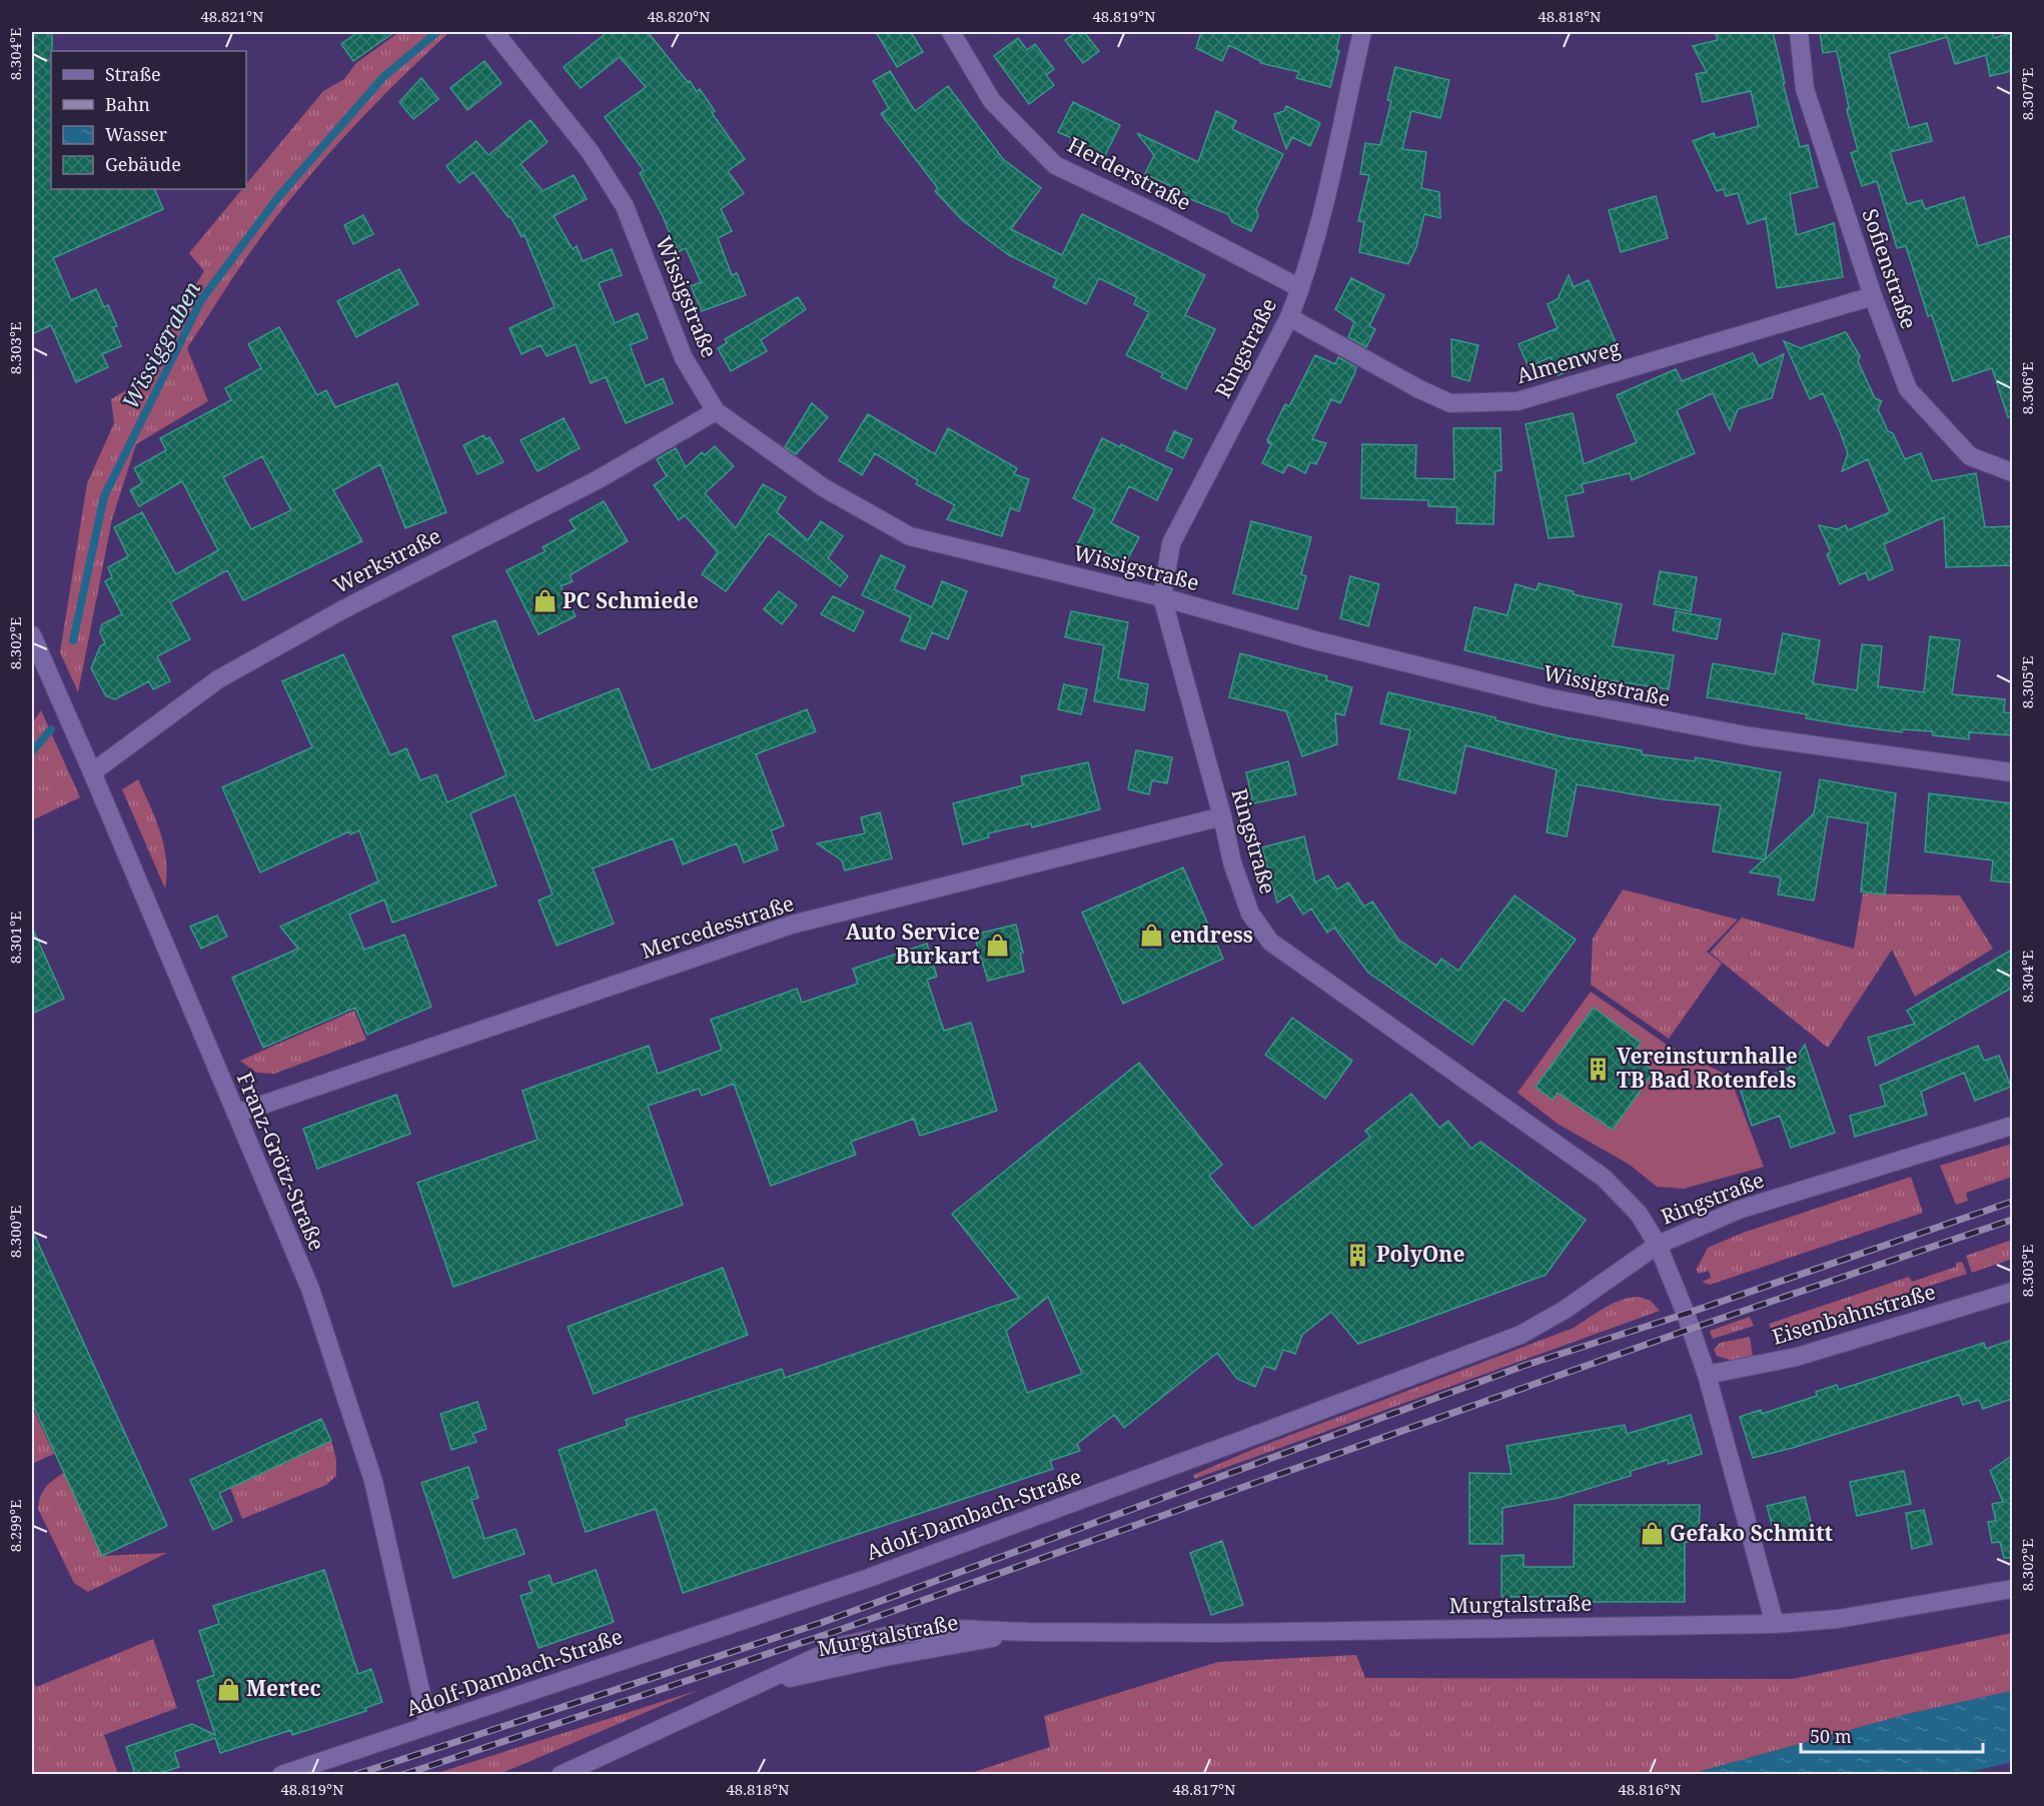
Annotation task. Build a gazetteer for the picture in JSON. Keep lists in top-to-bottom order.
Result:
{
  "streets": {
    "street": [
      "Herderstraße",
      "Sofienstraße",
      "Wissigstraße",
      "Ringstraße",
      "Almenweg",
      "Werkstraße",
      "Mercedesstraße",
      "Franz-Grötz-Straße",
      "Eisenbahnstraße",
      "Adolf-Dambach-Straße",
      "Murgtalstraße"
    ]
  },
  "crossings": [
    ["Herderstraße", "Ringstraße"],
    ["Sofienstraße", "Almenweg"],
    ["Wissigstraße", "Ringstraße"],
    ["Wissigstraße", "Werkstraße"],
    ["Ringstraße", "Almenweg"],
    ["Ringstraße", "Mercedesstraße"],
    ["Ringstraße", "Adolf-Dambach-Straße"],
    ["Werkstraße", "Franz-Grötz-Straße"],
    ["Mercedesstraße", "Franz-Grötz-Straße"],
    ["Franz-Grötz-Straße", "Adolf-Dambach-Straße"]
  ],
  "water": ["Wissiggraben"],
  "places": {
    "shop": [
      "PC Schmiede",
      "endress",
      "Auto Service Burkart",
      "Gefako Schmitt",
      "Mertec"
    ],
    "building": ["Vereinsturnhalle TB Bad Rotenfels", "PolyOne"]
  },
  "legend": [
    "Straße",
    "Bahn",
    "Wasser",
    "Gebäude"
  ],
  "scale_bar": "50 m",
  "coordinates": [
    "48.821°N",
    "48.820°N",
    "48.819°N",
    "48.818°N",
    "8.304°E",
    "8.307°E",
    "8.303°E",
    "8.306°E",
    "8.302°E",
    "8.305°E",
    "8.301°E",
    "8.300°E",
    "8.299°E",
    "48.817°N",
    "48.816°N"
  ]
}
